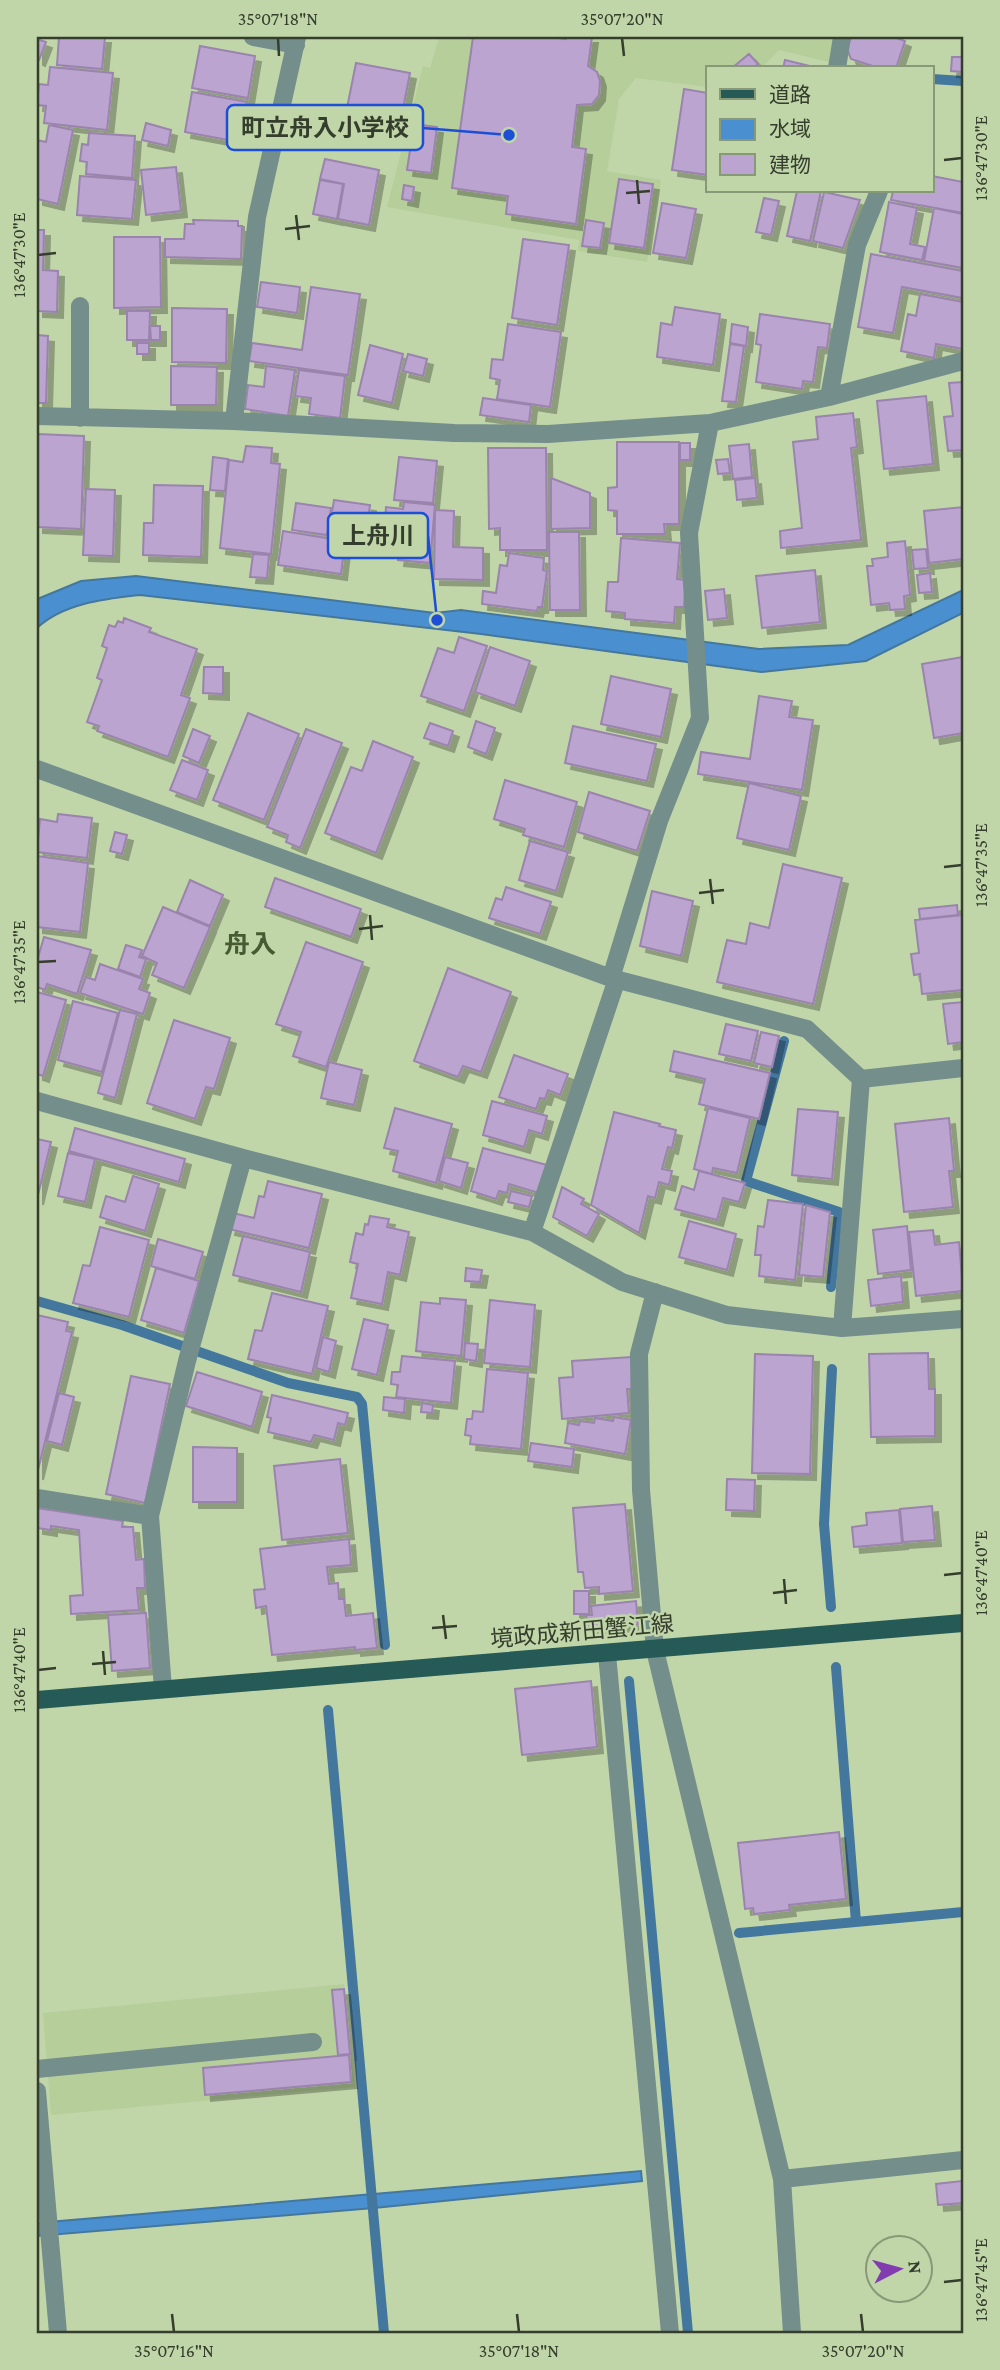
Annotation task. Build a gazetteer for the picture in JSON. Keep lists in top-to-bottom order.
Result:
{
  "streets": {
    "main road": ["境政成新田蟹江線"]
  },
  "districts": ["舟入"],
  "places": ["町立舟入小学校", "上舟川"],
  "legend": ["道路", "水域", "建物"],
  "north": "right",
  "coordinates": [
    "35°07'18\"N",
    "35°07'20\"N",
    "136°47'30\"E",
    "136°47'35\"E",
    "136°47'40\"E",
    "136°47'45\"E",
    "35°07'16\"N"
  ]
}
